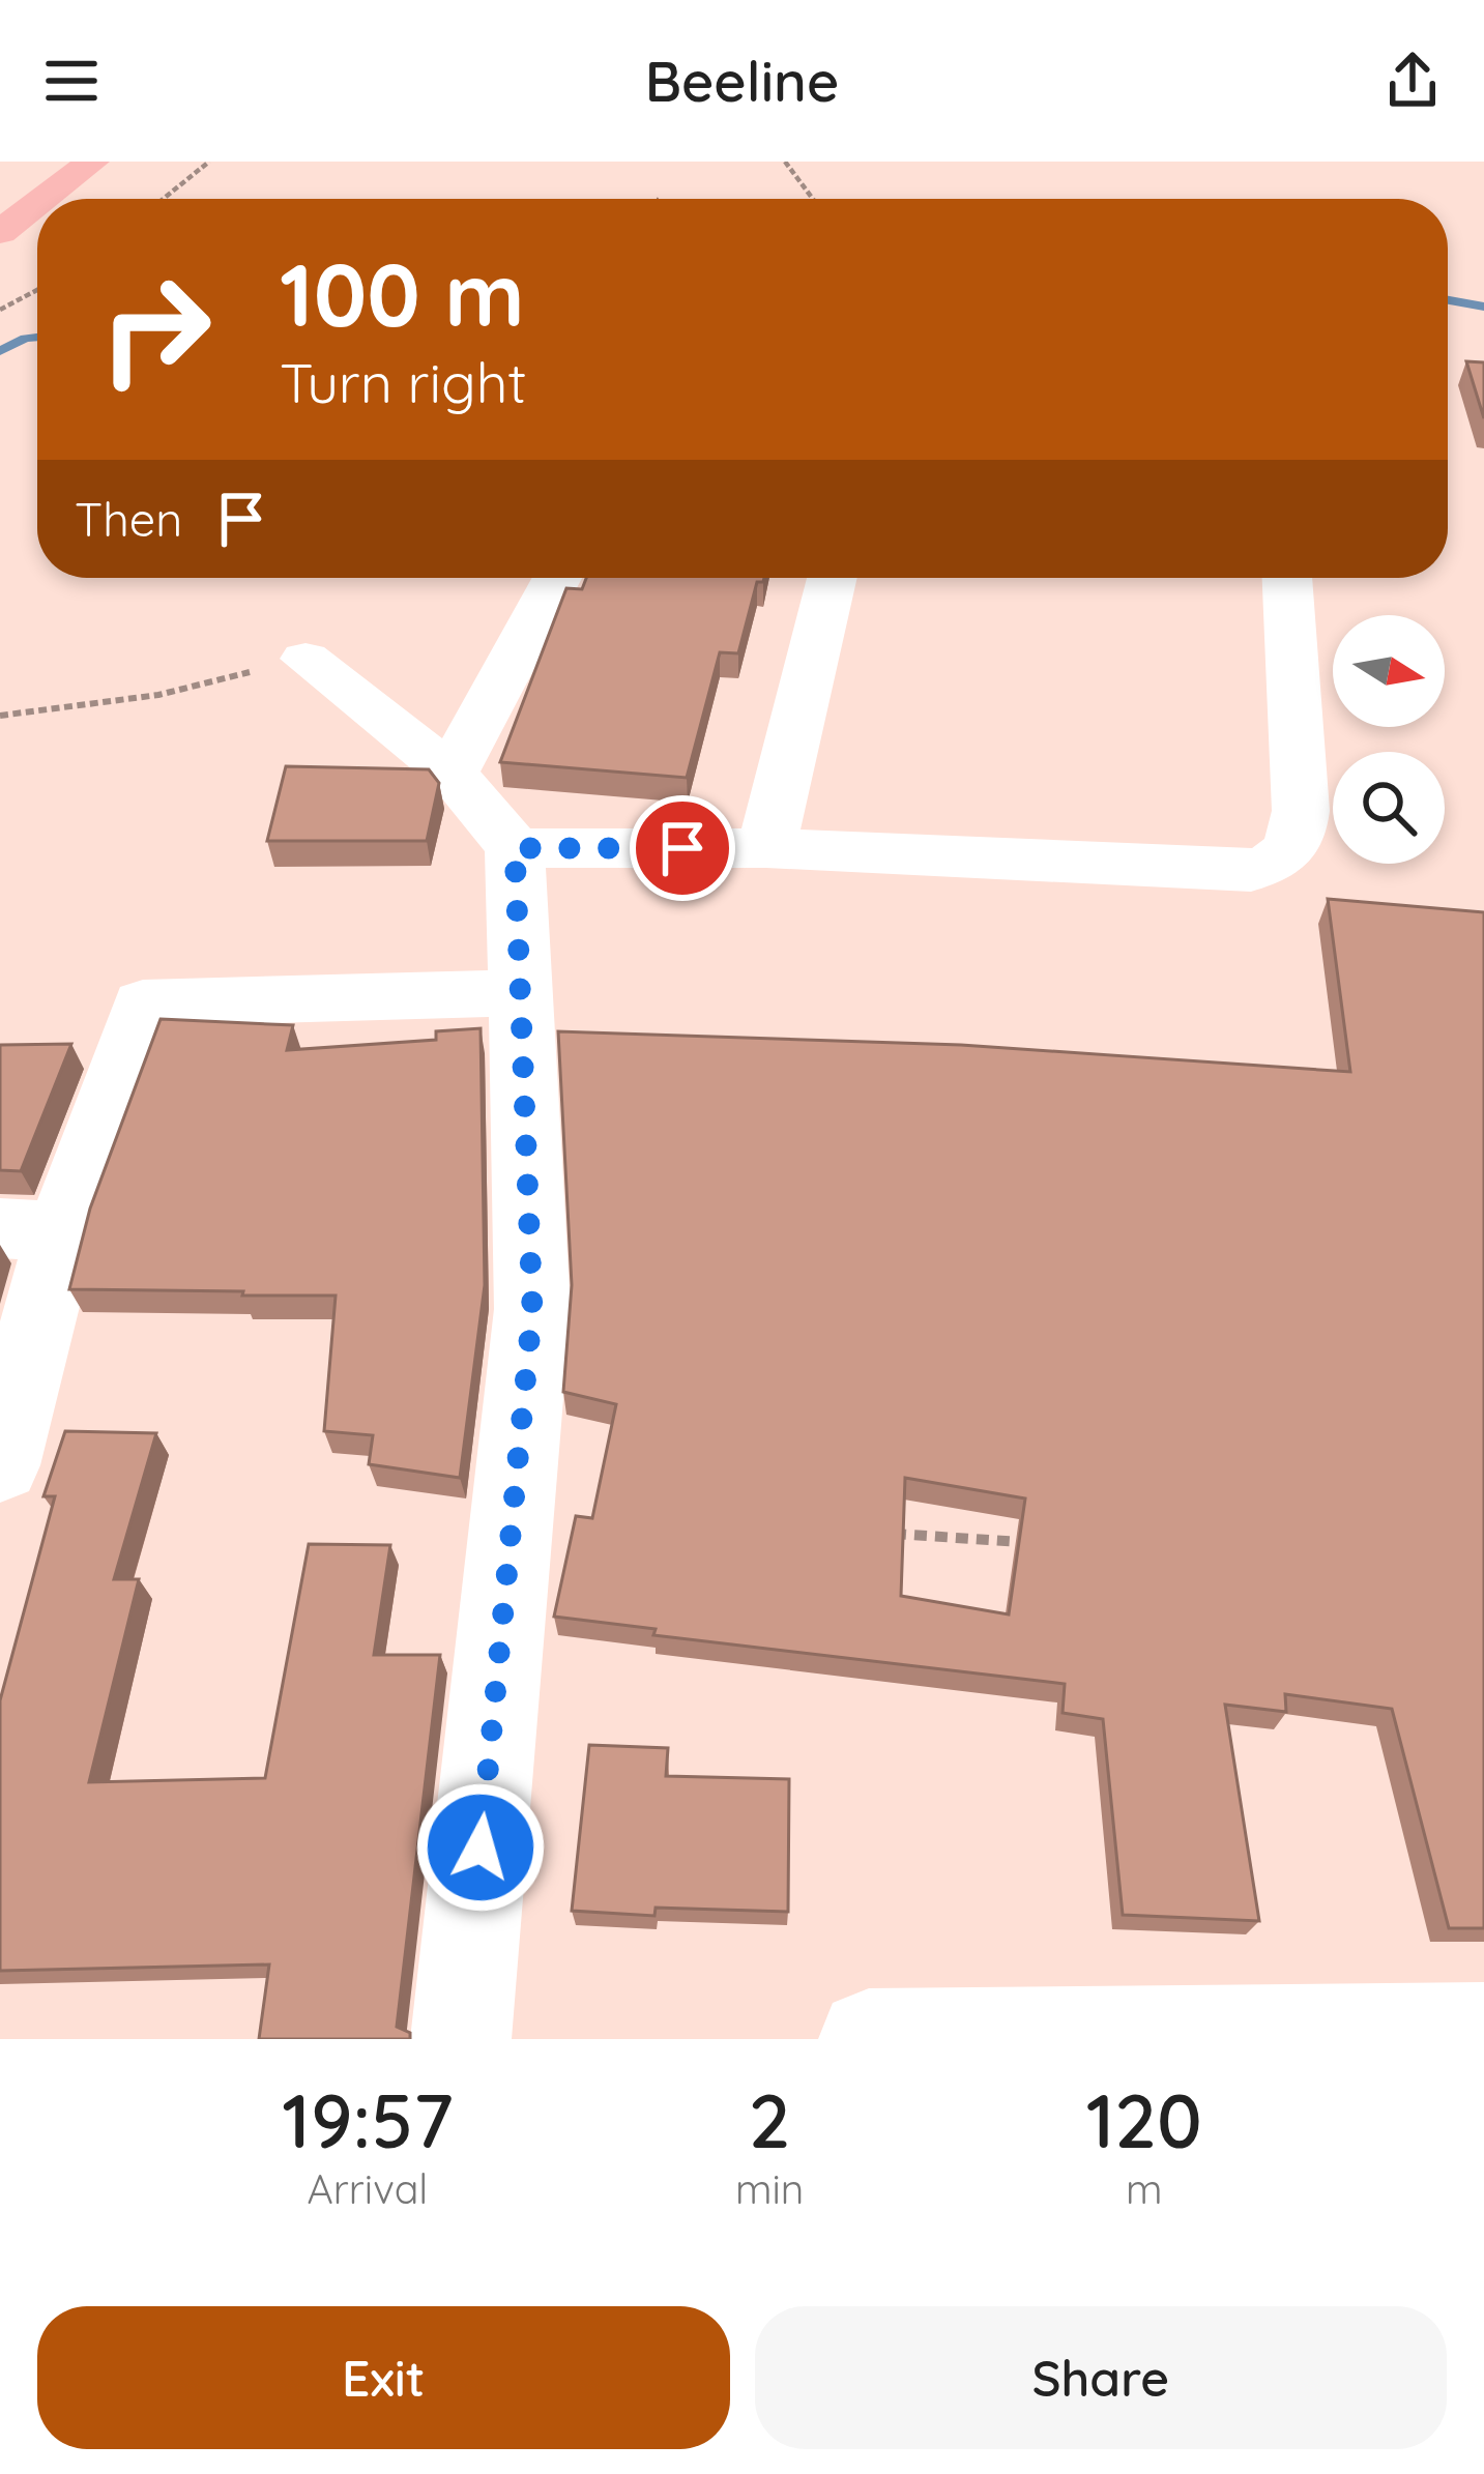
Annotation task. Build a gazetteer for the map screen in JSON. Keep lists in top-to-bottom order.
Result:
{
  "north": "right",
  "page": {
    "header": "Beeline",
    "turn": ["100 m", "Turn right"],
    "then": "Then",
    "eta": [
      "19:57",
      "Arrival",
      "2",
      "min",
      "120",
      "m"
    ],
    "buttons": ["Exit", "Share"]
  }
}
